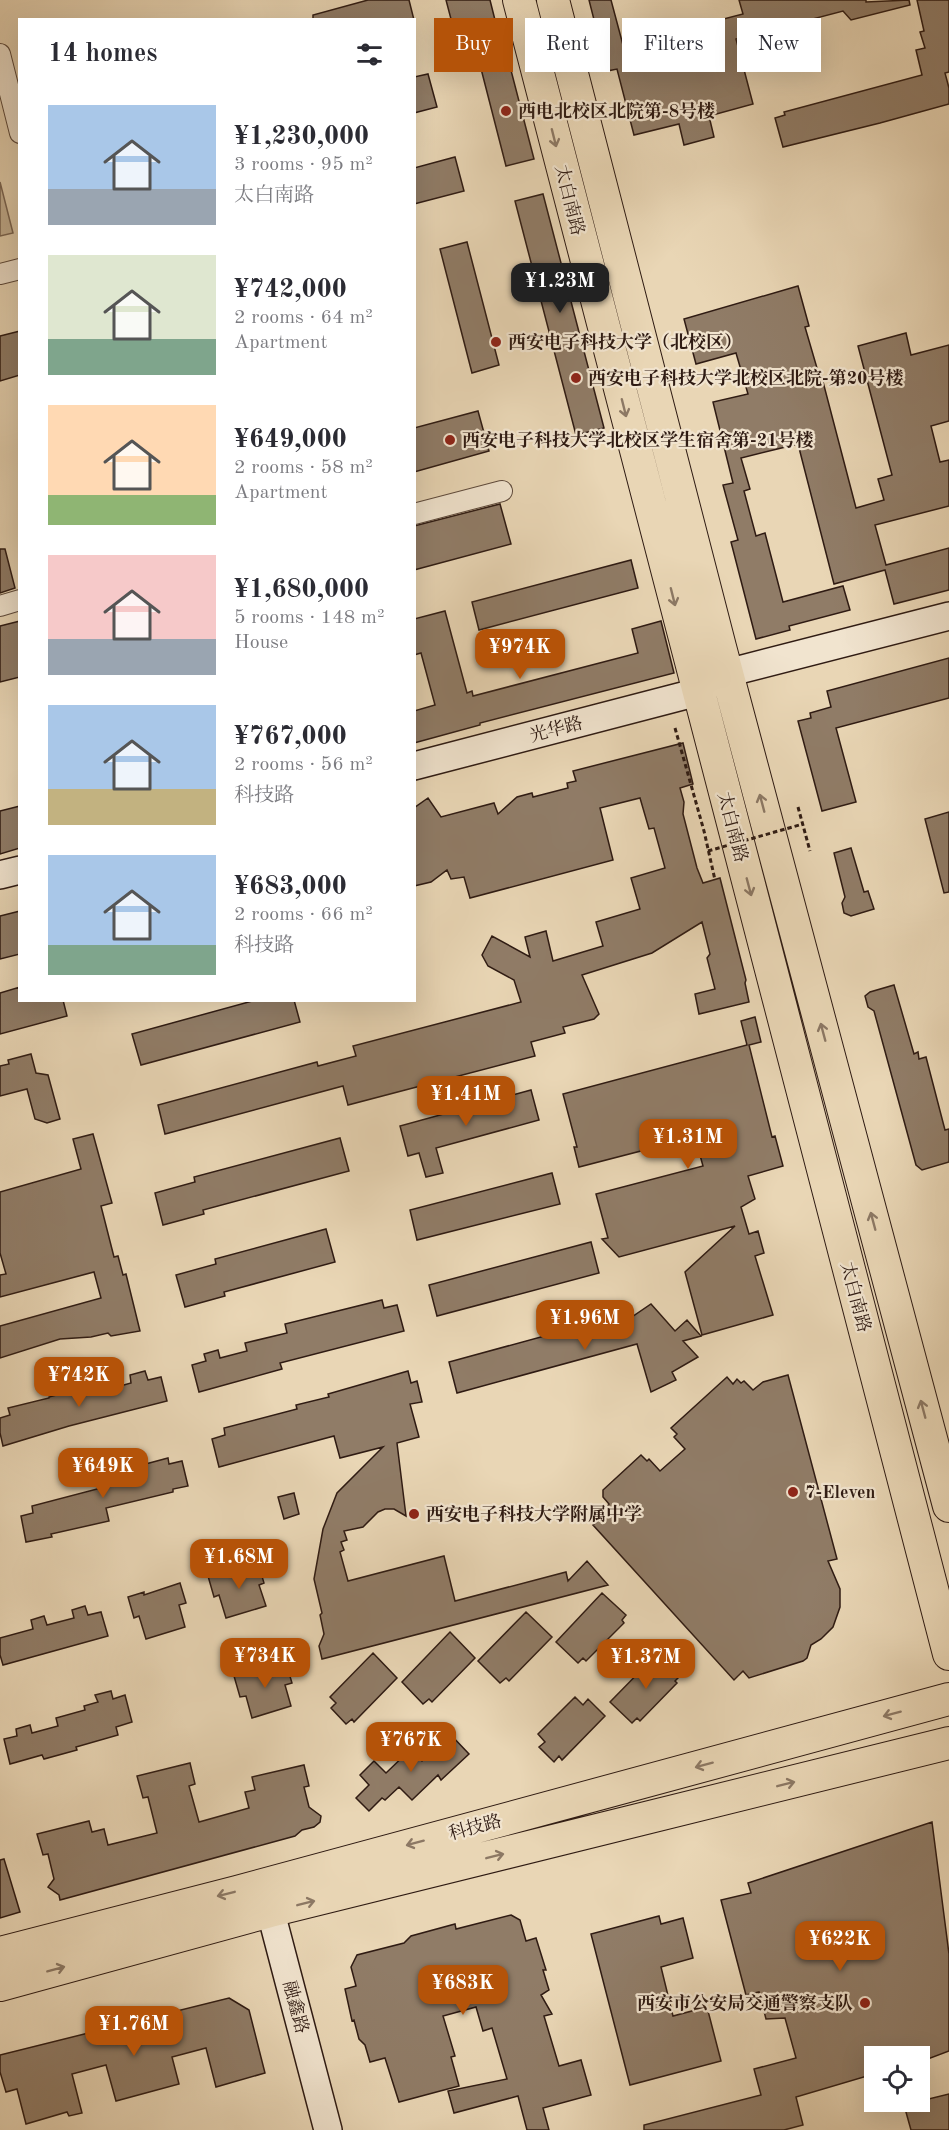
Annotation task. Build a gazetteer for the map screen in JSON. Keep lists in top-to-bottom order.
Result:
{
  "streets": {
    "main road": ["太白南路", "科技路"],
    "street": ["光华路", "融鑫路"]
  },
  "crossings": [
    ["太白南路", "光华路"],
    ["科技路", "融鑫路"]
  ],
  "places": [
    "西电北校区北院第-8号楼",
    "西安电子科技大学（北校区）",
    "西安电子科技大学北校区北院-第20号楼",
    "西安电子科技大学北校区学生宿舍第-21号楼",
    "7-Eleven",
    "西安电子科技大学附属中学",
    "西安市公安局交通警察支队"
  ],
  "page": {
    "chip": [
      "Buy",
      "Rent",
      "Filters",
      "New"
    ],
    "heading": "14 homes",
    "list": [
      {
        "name": "¥1,230,000",
        "note": "3 rooms · 95 m² · 太白南路"
      },
      {
        "name": "¥742,000",
        "note": "2 rooms · 64 m² · Apartment"
      },
      {
        "name": "¥649,000",
        "note": "2 rooms · 58 m² · Apartment"
      },
      {
        "name": "¥1,680,000",
        "note": "5 rooms · 148 m² · House"
      },
      {
        "name": "¥767,000",
        "note": "2 rooms · 56 m² · 科技路"
      },
      {
        "name": "¥683,000",
        "note": "2 rooms · 66 m² · 科技路"
      }
    ],
    "price": [
      "¥1.23M",
      "¥974K",
      "¥1.41M",
      "¥1.31M",
      "¥1.96M",
      "¥742K",
      "¥649K",
      "¥1.68M",
      "¥734K",
      "¥1.37M",
      "¥767K",
      "¥622K",
      "¥683K",
      "¥1.76M"
    ]
  }
}
